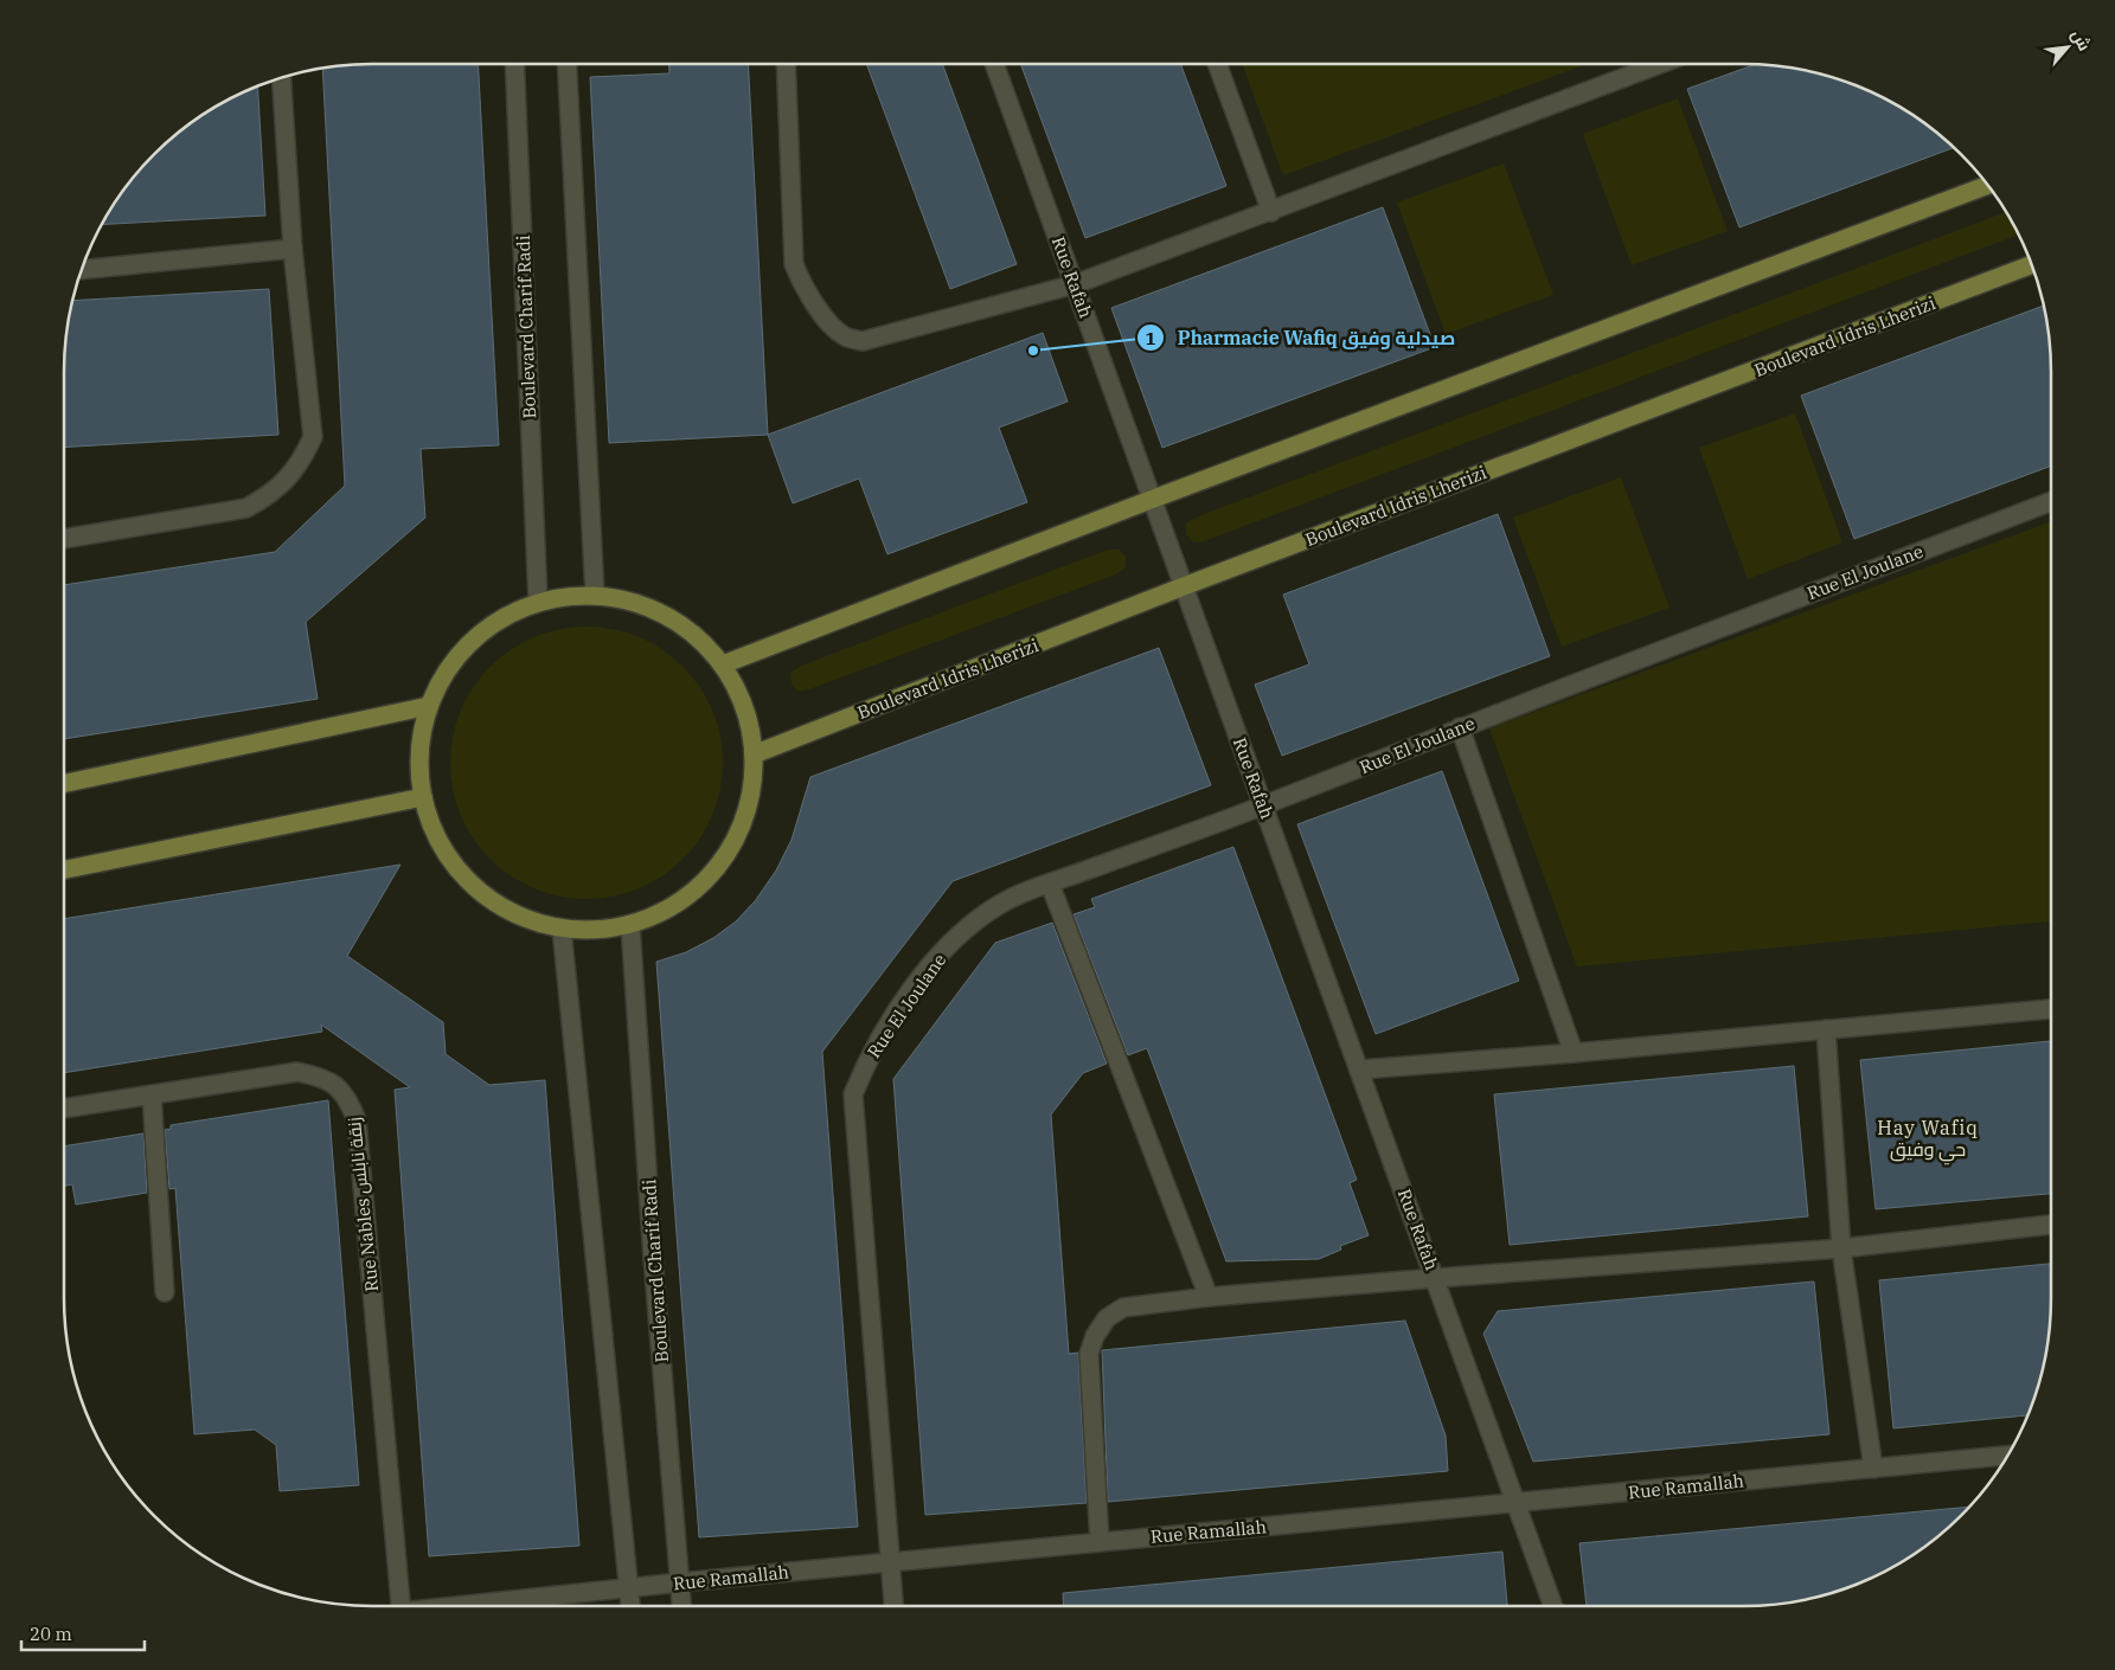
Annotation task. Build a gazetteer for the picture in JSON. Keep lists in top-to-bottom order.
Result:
{
  "streets": {
    "main road": ["Boulevard Idris Lherizi"],
    "street": [
      "Rue Rafah",
      "Boulevard Charif Radi",
      "Rue El Joulane",
      "Rue Nables زنقة نابلس",
      "Rue Ramallah"
    ]
  },
  "crossings": [
    ["Rue Rafah", "Boulevard Idris Lherizi"],
    ["Rue Rafah", "Rue El Joulane"],
    ["Rue Rafah", "Rue Ramallah"],
    ["Boulevard Charif Radi", "Rue Ramallah"],
    ["Rue El Joulane", "Rue Ramallah"]
  ],
  "districts": ["Hay Wafiq حي وفيق"],
  "places": ["Pharmacie Wafiq صيدلية وفيق"],
  "scale_bar": "20 m",
  "north": "top right"
}
